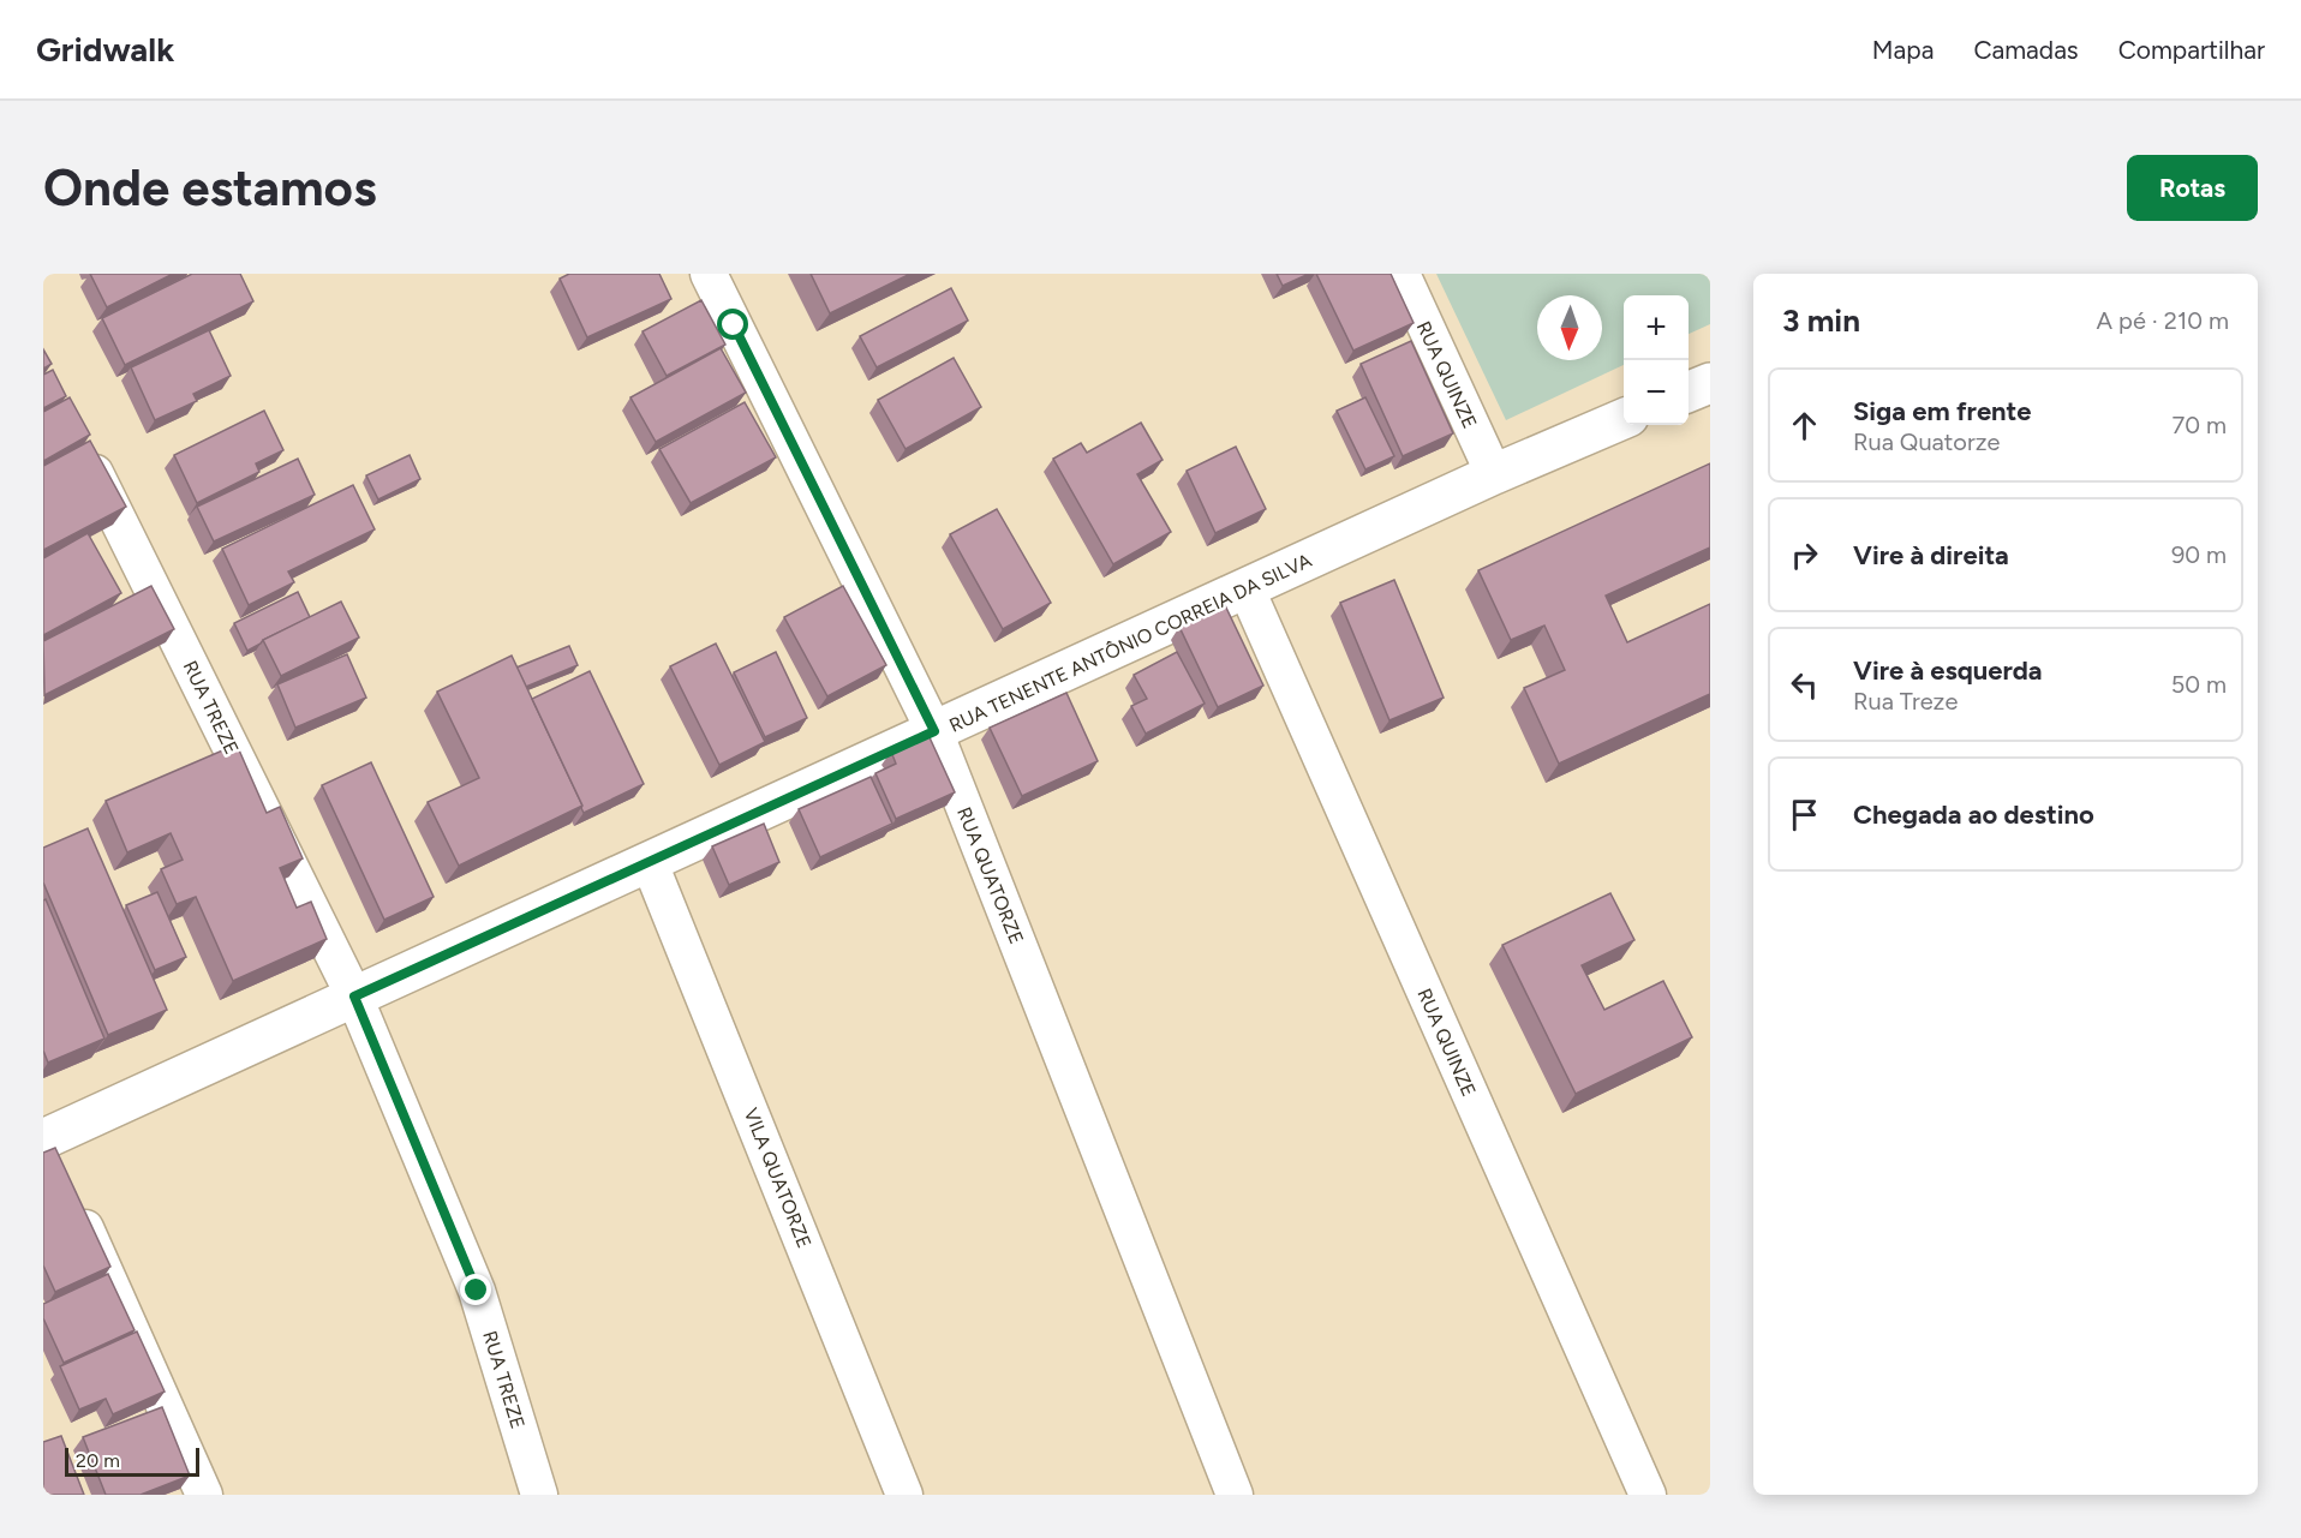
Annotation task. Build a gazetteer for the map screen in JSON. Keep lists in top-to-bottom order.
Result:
{
  "streets": {
    "main road": ["RUA TENENTE ANTÔNIO CORREIA DA SILVA"],
    "street": [
      "RUA QUINZE",
      "RUA TREZE",
      "RUA QUATORZE",
      "VILA QUATORZE"
    ]
  },
  "crossings": [
    ["RUA QUINZE", "RUA TENENTE ANTÔNIO CORREIA DA SILVA"],
    ["RUA TENENTE ANTÔNIO CORREIA DA SILVA", "RUA TREZE"],
    ["RUA TENENTE ANTÔNIO CORREIA DA SILVA", "RUA QUATORZE"],
    ["RUA TENENTE ANTÔNIO CORREIA DA SILVA", "VILA QUATORZE"]
  ],
  "scale_bar": "20 m",
  "north": "bottom",
  "page": {
    "header": "Gridwalk",
    "nav": ["Mapa", "Camadas", "Compartilhar"],
    "buttons": "Rotas",
    "title": "Onde estamos",
    "heading": ["3 min", "A pé · 210 m"],
    "map_buttons": ["+", "−"],
    "list": [
      ["Siga em frente", "Rua Quatorze", "70 m"],
      ["Vire à direita", "90 m"],
      ["Vire à esquerda", "Rua Treze", "50 m"],
      "Chegada ao destino"
    ],
    "scale": "20 m"
  }
}
